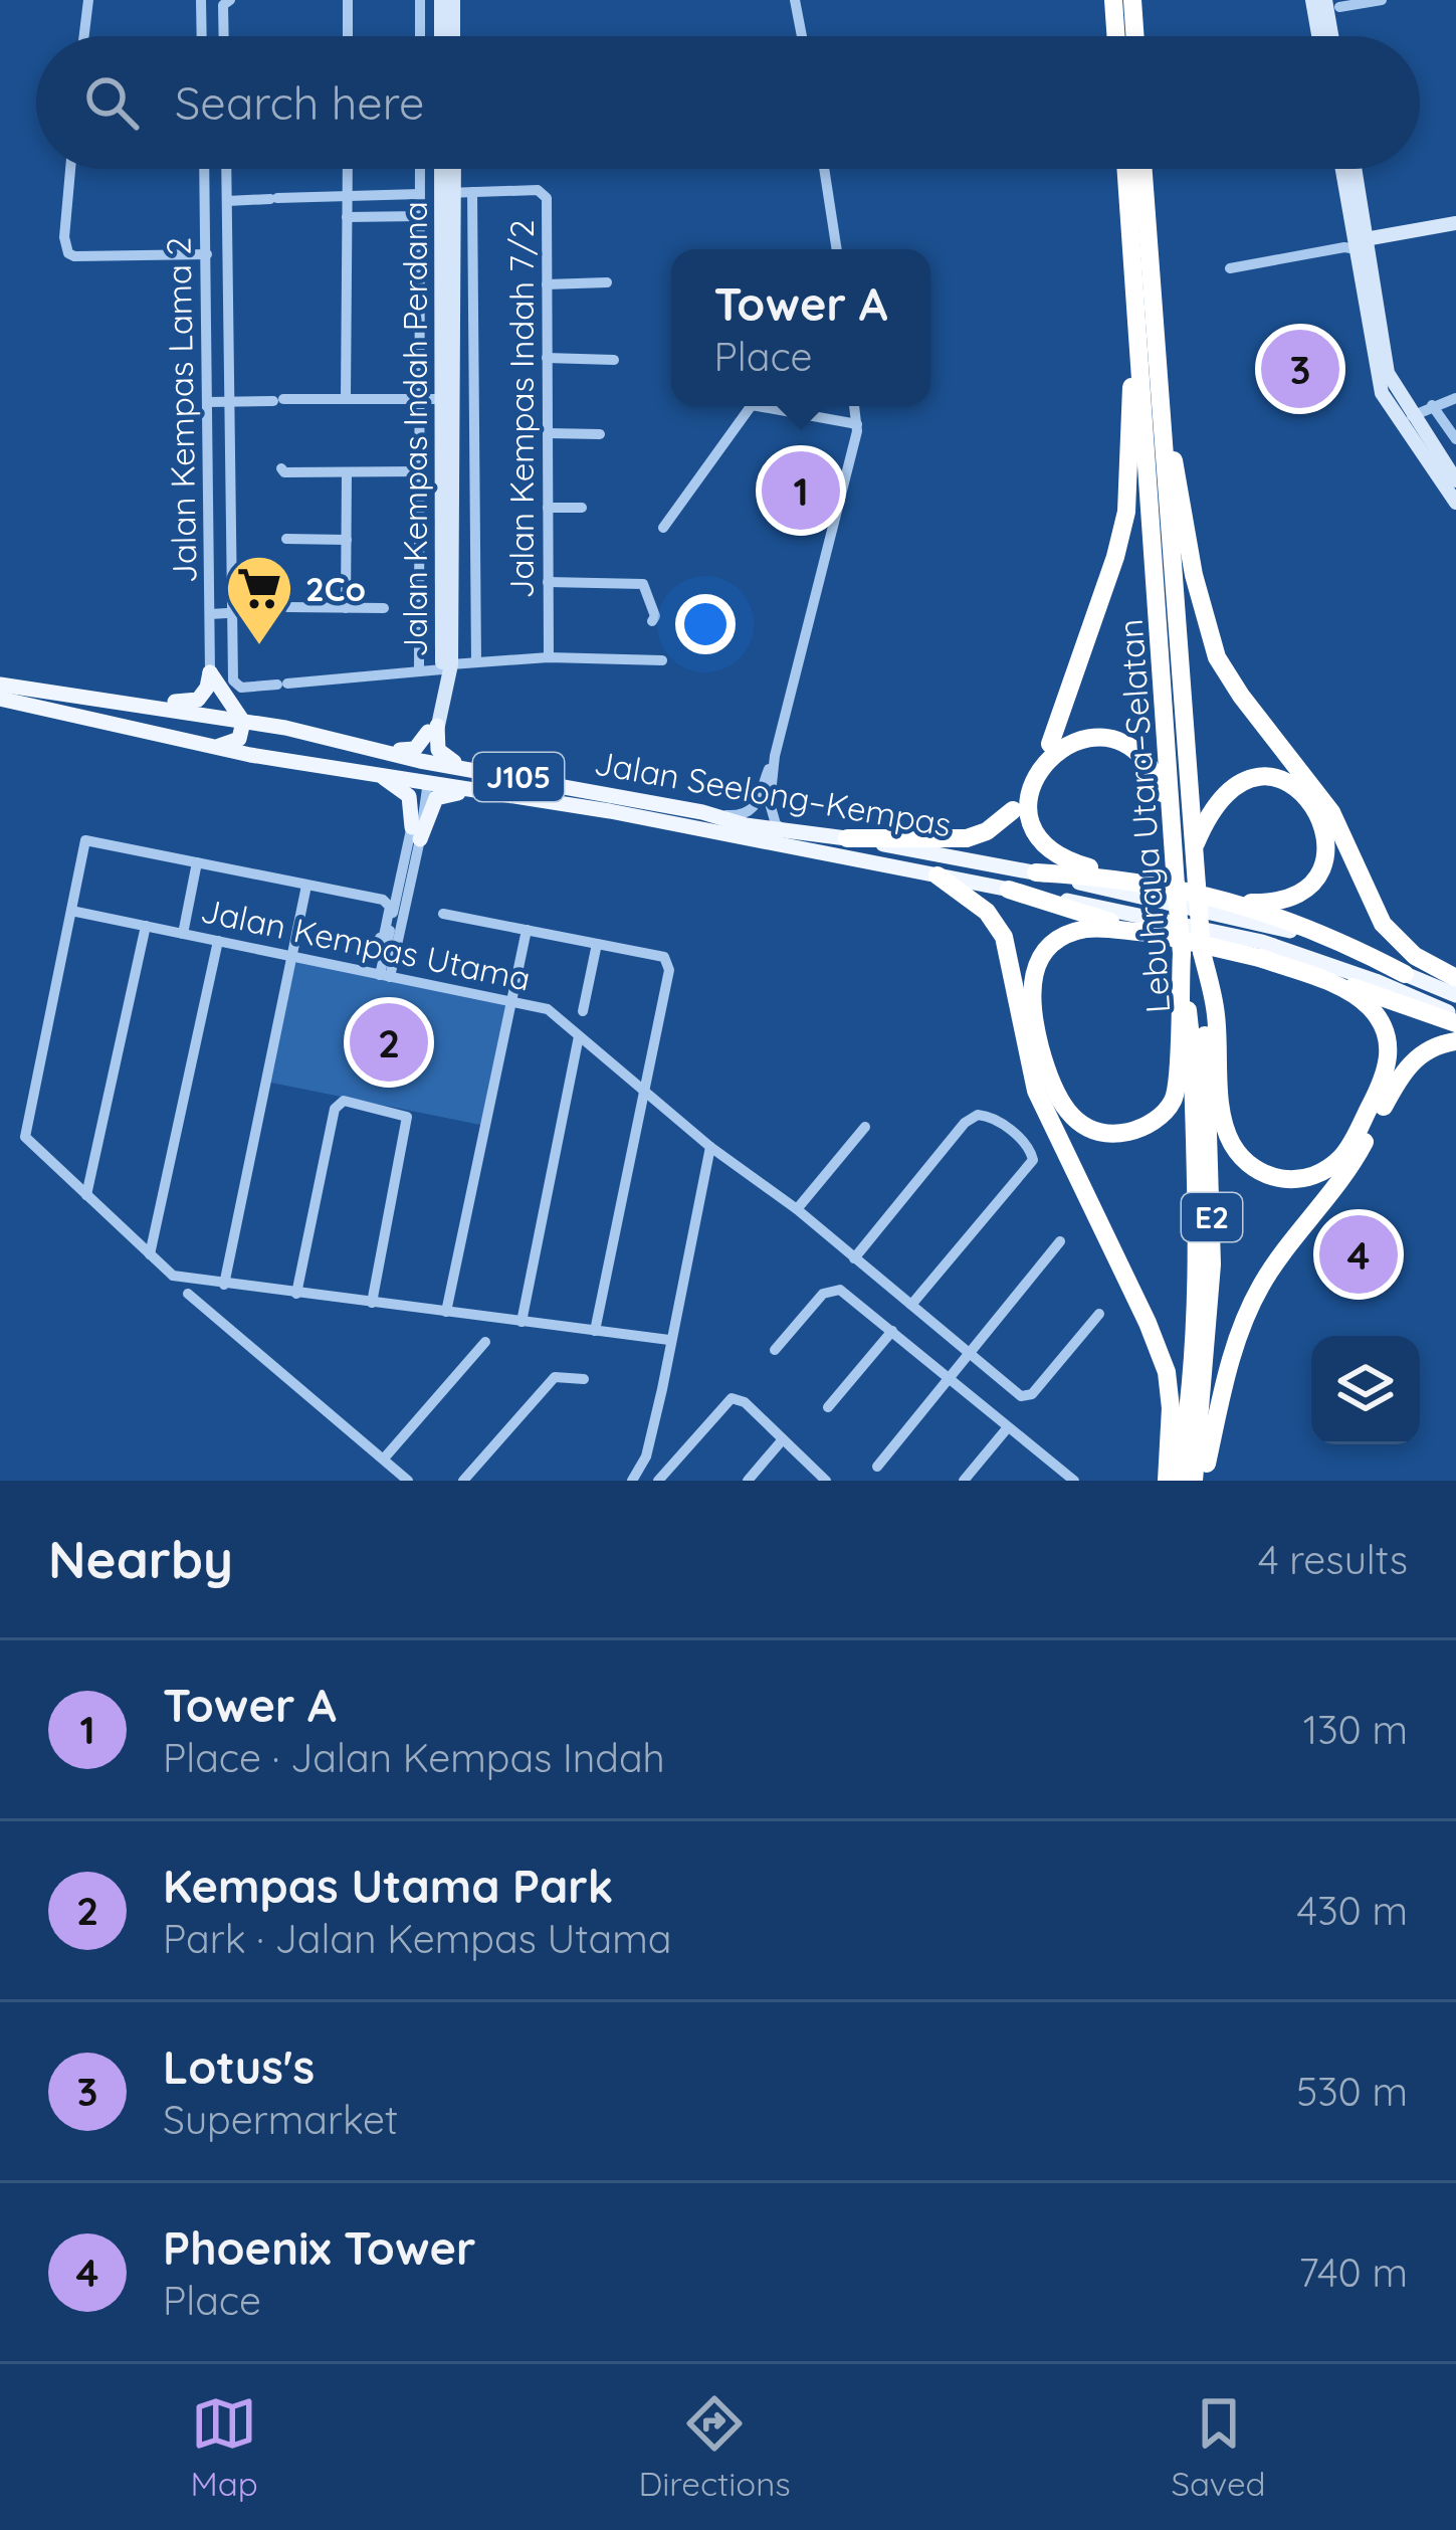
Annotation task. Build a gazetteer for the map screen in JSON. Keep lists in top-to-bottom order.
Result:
{
  "streets": {
    "highway": ["Lebuhraya Utara–Selatan", "E2"],
    "main road": ["J105", "Jalan Seelong–Kempas"],
    "street": [
      "Jalan Kempas Indah 7/2",
      "Jalan Kempas Lama 2",
      "Jalan Kempas Indah Perdana",
      "Jalan Kempas Utama"
    ]
  },
  "crossings": [
    ["Jalan Kempas Indah 7/2", "Jalan Kempas Indah Perdana"],
    ["Jalan Kempas Indah Perdana", "Jalan Seelong–Kempas"],
    ["J105", "Jalan Seelong–Kempas"]
  ],
  "places": {
    "supermarket": ["2Co"]
  },
  "page": {
    "search": "Search here",
    "popup": ["Tower A", "Place"],
    "pins": [
      "3",
      "1",
      "2",
      "4"
    ],
    "heading": ["Nearby", "4 results"],
    "list": [
      {
        "mark": "1",
        "name": "Tower A",
        "note": "Place · Jalan Kempas Indah",
        "value": "130 m"
      },
      {
        "mark": "2",
        "name": "Kempas Utama Park",
        "note": "Park · Jalan Kempas Utama",
        "value": "430 m"
      },
      {
        "mark": "3",
        "name": "Lotus's",
        "note": "Supermarket",
        "value": "530 m"
      },
      {
        "mark": "4",
        "name": "Phoenix Tower",
        "note": "Place",
        "value": "740 m"
      }
    ],
    "nav": ["Map", "Directions", "Saved"]
  }
}
